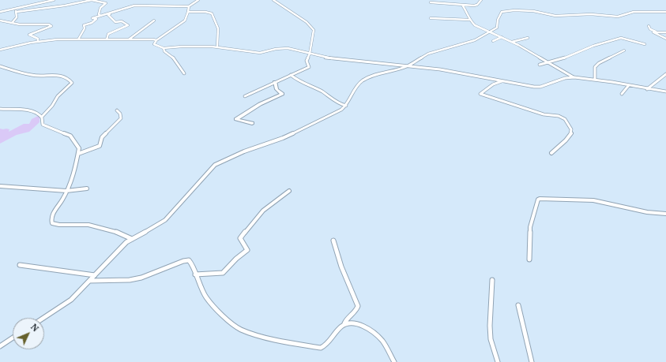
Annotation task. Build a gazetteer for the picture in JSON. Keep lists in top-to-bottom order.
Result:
{
  "north": "top right"
}
